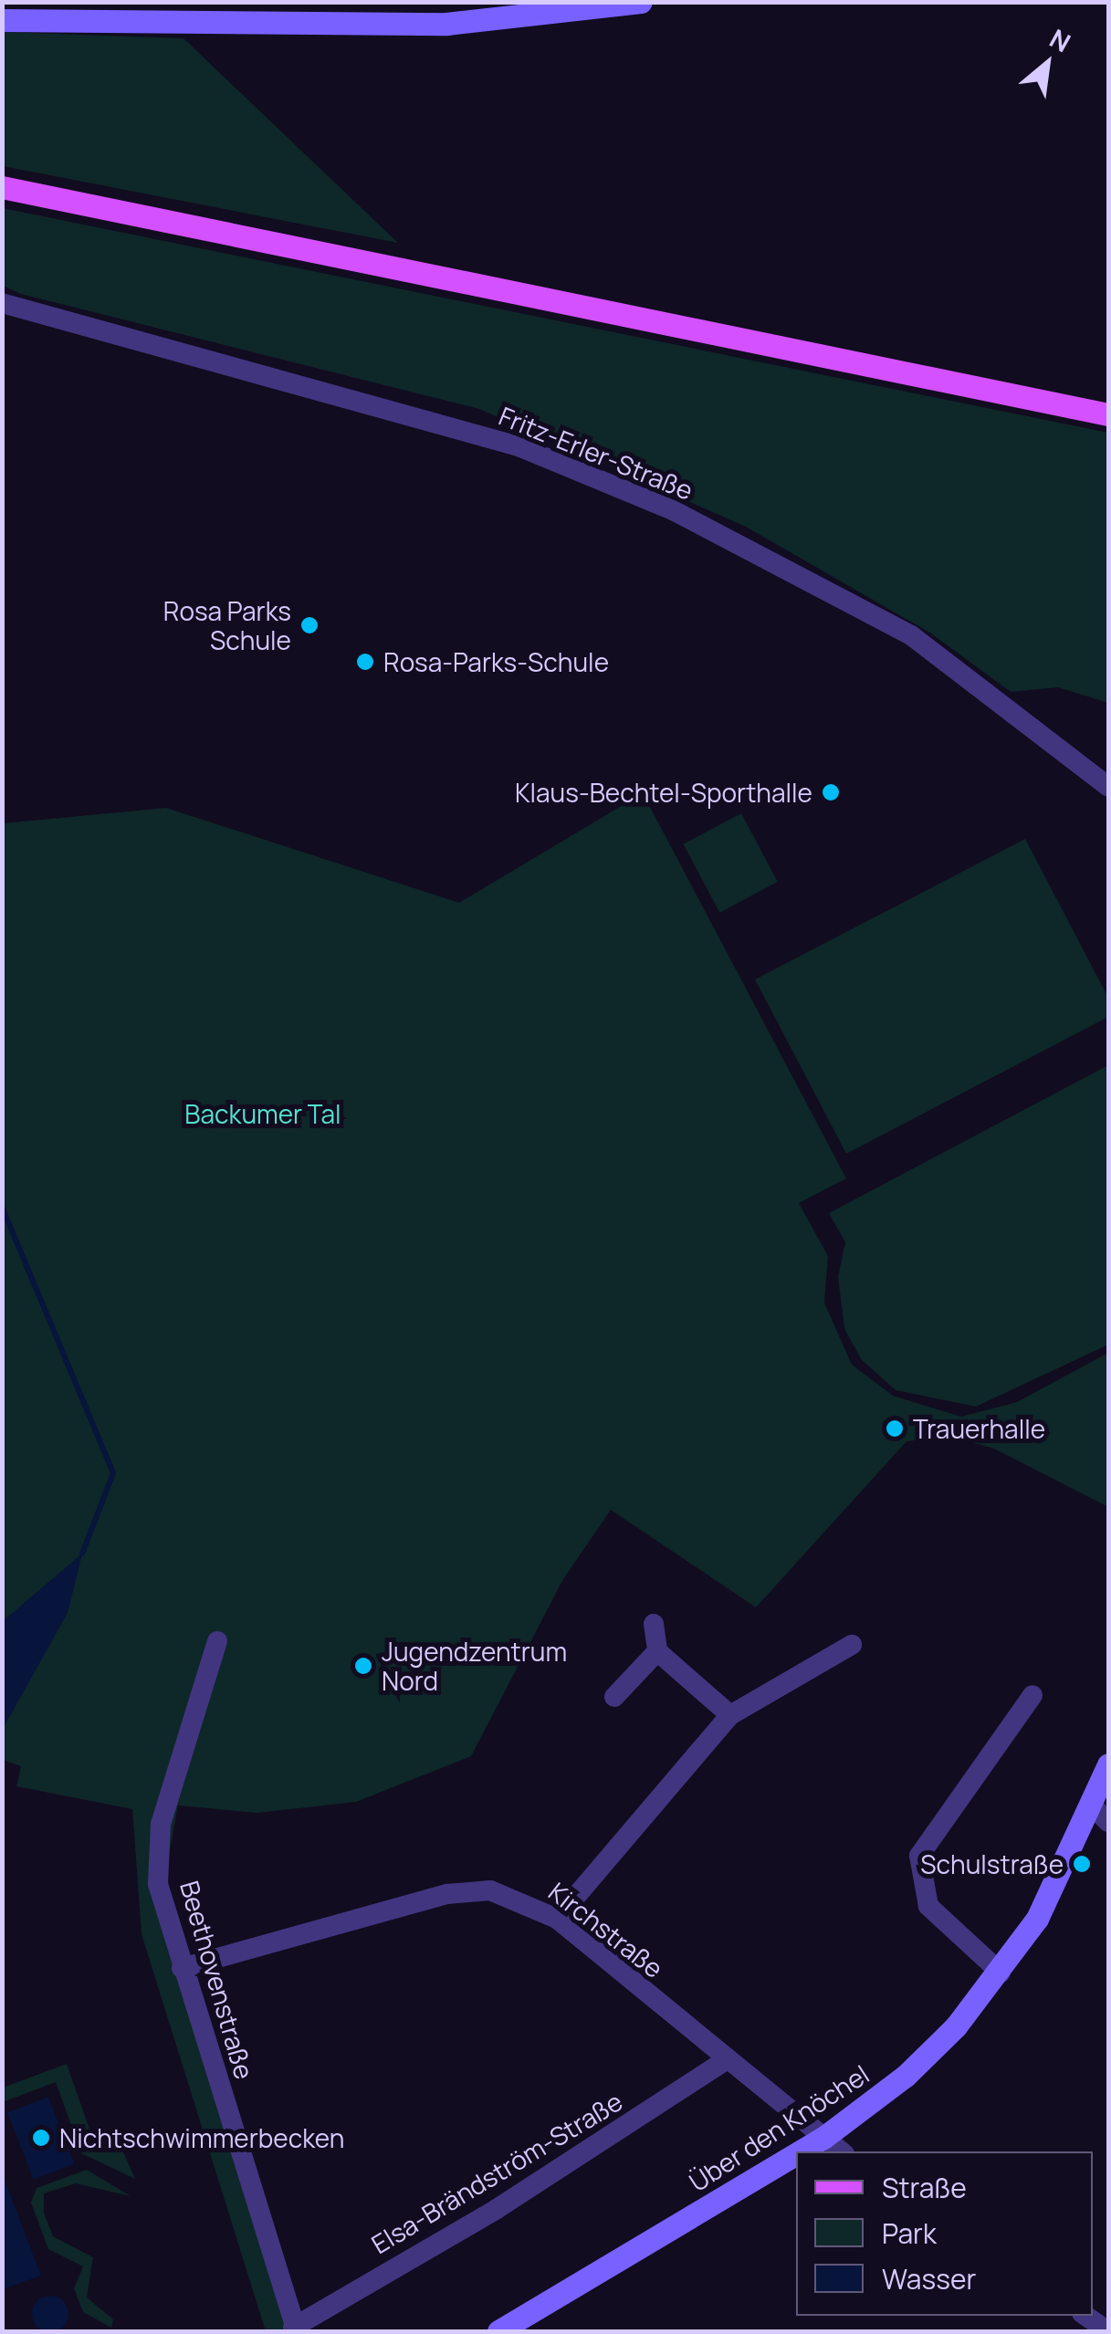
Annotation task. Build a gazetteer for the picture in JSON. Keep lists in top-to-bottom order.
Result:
{
  "streets": {
    "main road": ["Über den Knöchel"],
    "street": [
      "Fritz-Erler-Straße",
      "Kirchstraße",
      "Beethovenstraße",
      "Elsa-Brändström-Straße"
    ]
  },
  "crossings": [
    ["Kirchstraße", "Beethovenstraße"],
    ["Kirchstraße", "Über den Knöchel"],
    ["Kirchstraße", "Elsa-Brändström-Straße"],
    ["Beethovenstraße", "Elsa-Brändström-Straße"]
  ],
  "parks": ["Backumer Tal"],
  "places": [
    "Rosa Parks Schule",
    "Rosa-Parks-Schule",
    "Klaus-Bechtel-Sporthalle",
    "Trauerhalle",
    "Jugendzentrum Nord",
    "Schulstraße",
    "Nichtschwimmerbecken"
  ],
  "legend": ["Straße", "Park", "Wasser"],
  "north": "top right"
}
